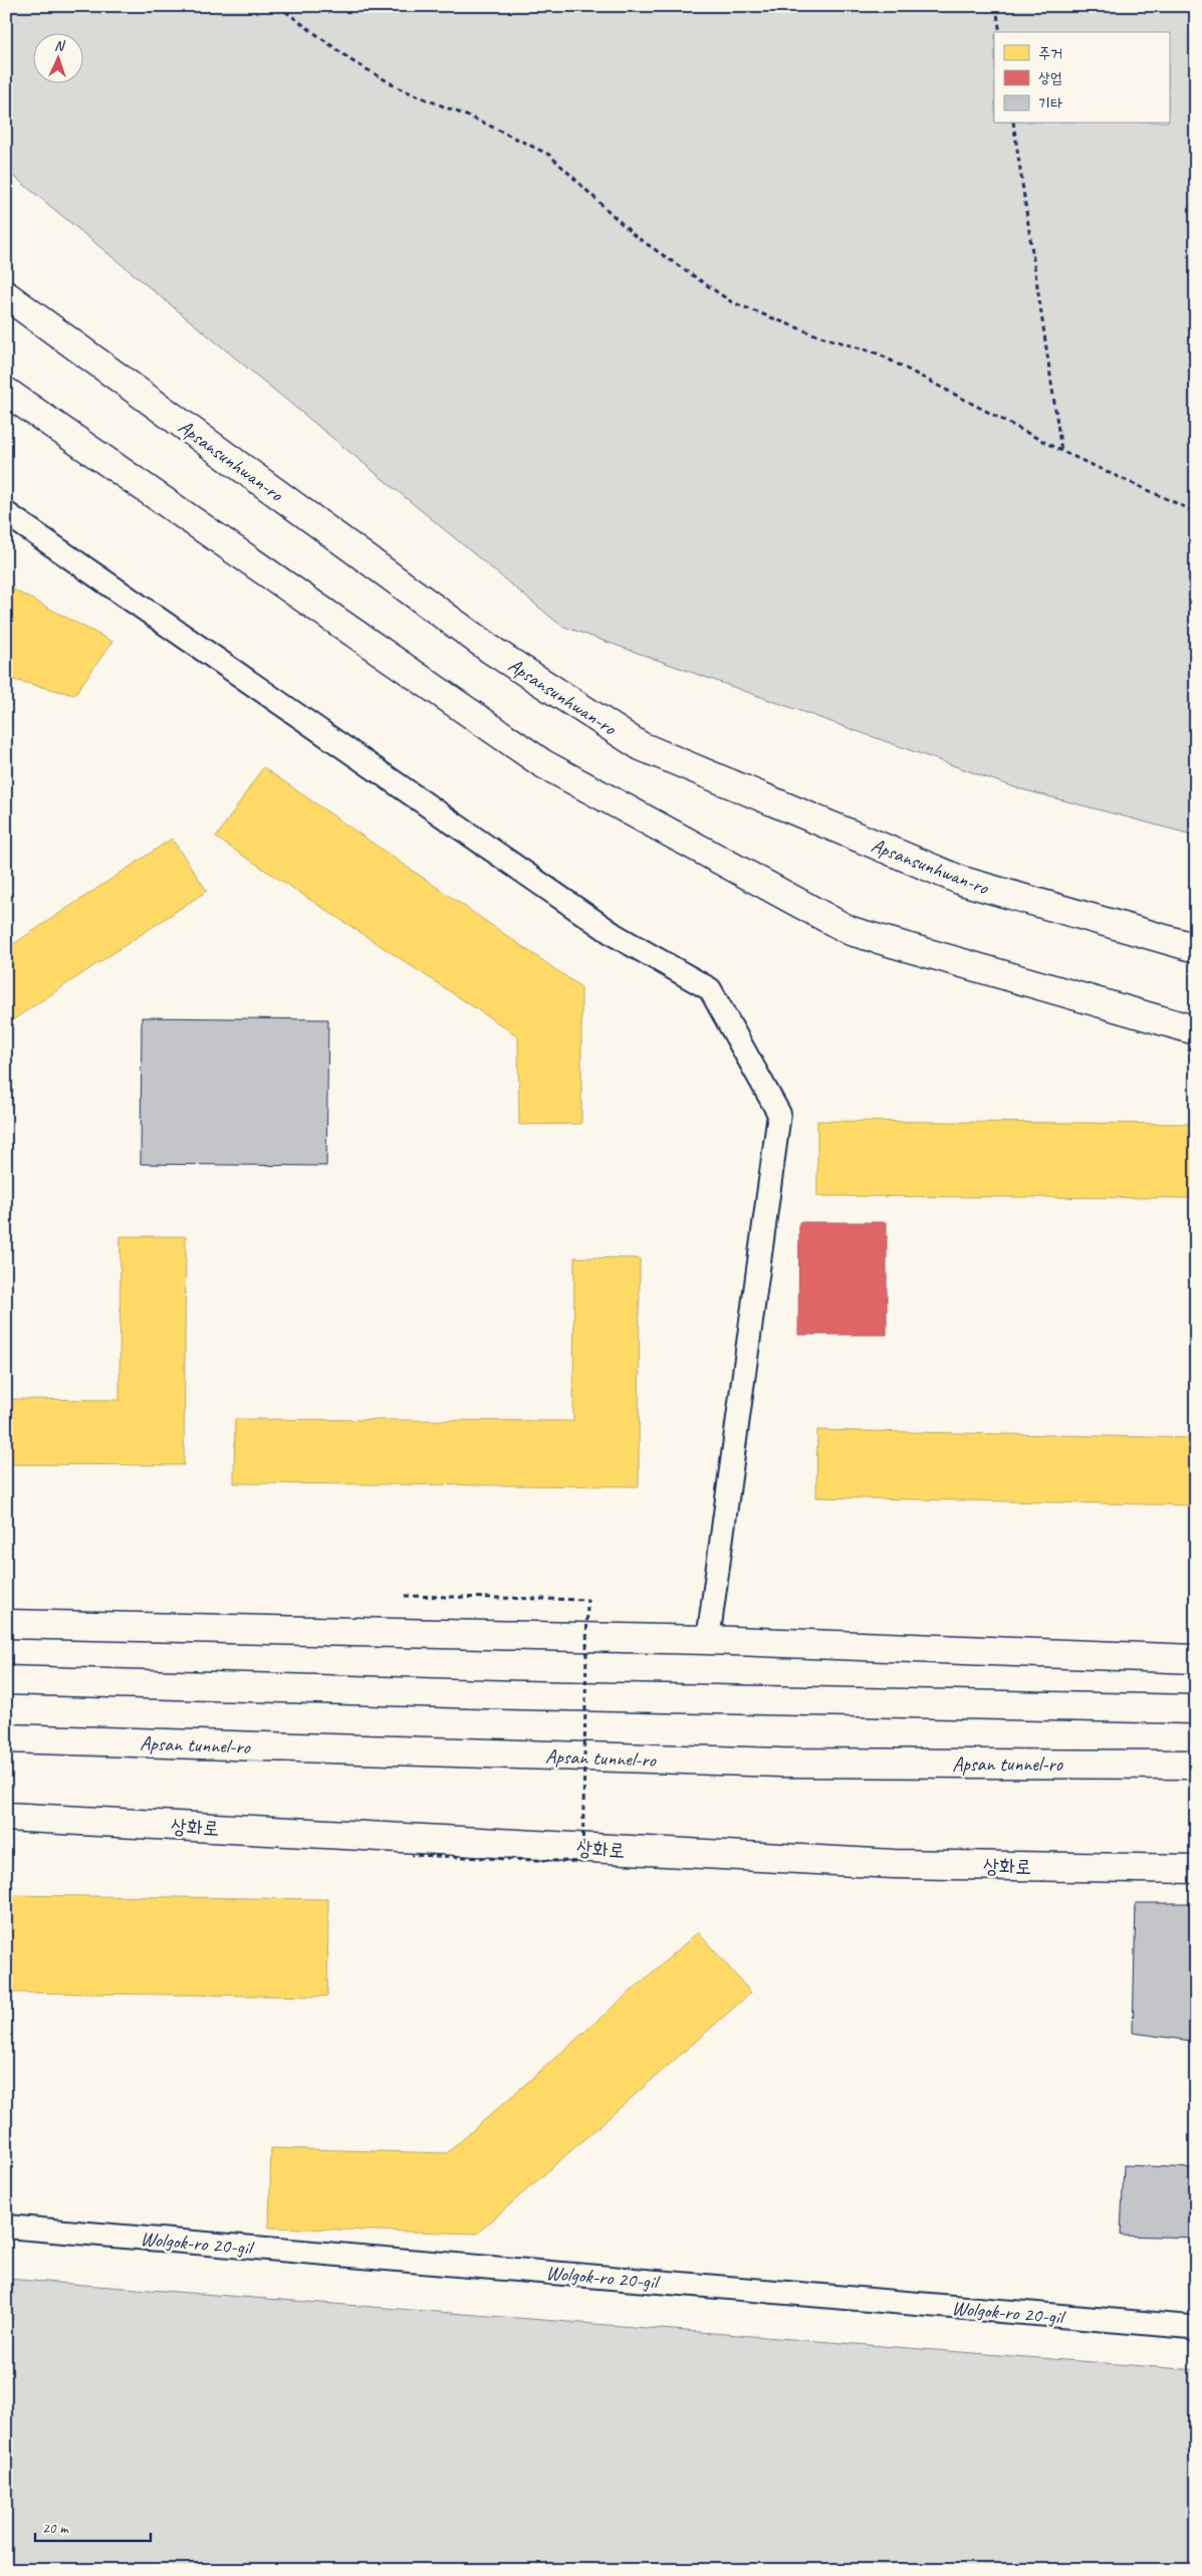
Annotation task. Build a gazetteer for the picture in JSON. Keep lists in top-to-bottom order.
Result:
{
  "streets": {
    "main road": ["Apsansunhwan-ro", "Apsan tunnel-ro", "상화로"],
    "lane": ["Wolgok-ro 20-gil"]
  },
  "legend": ["주거", "상업", "기타"],
  "scale_bar": "20 m",
  "north": "top"
}
